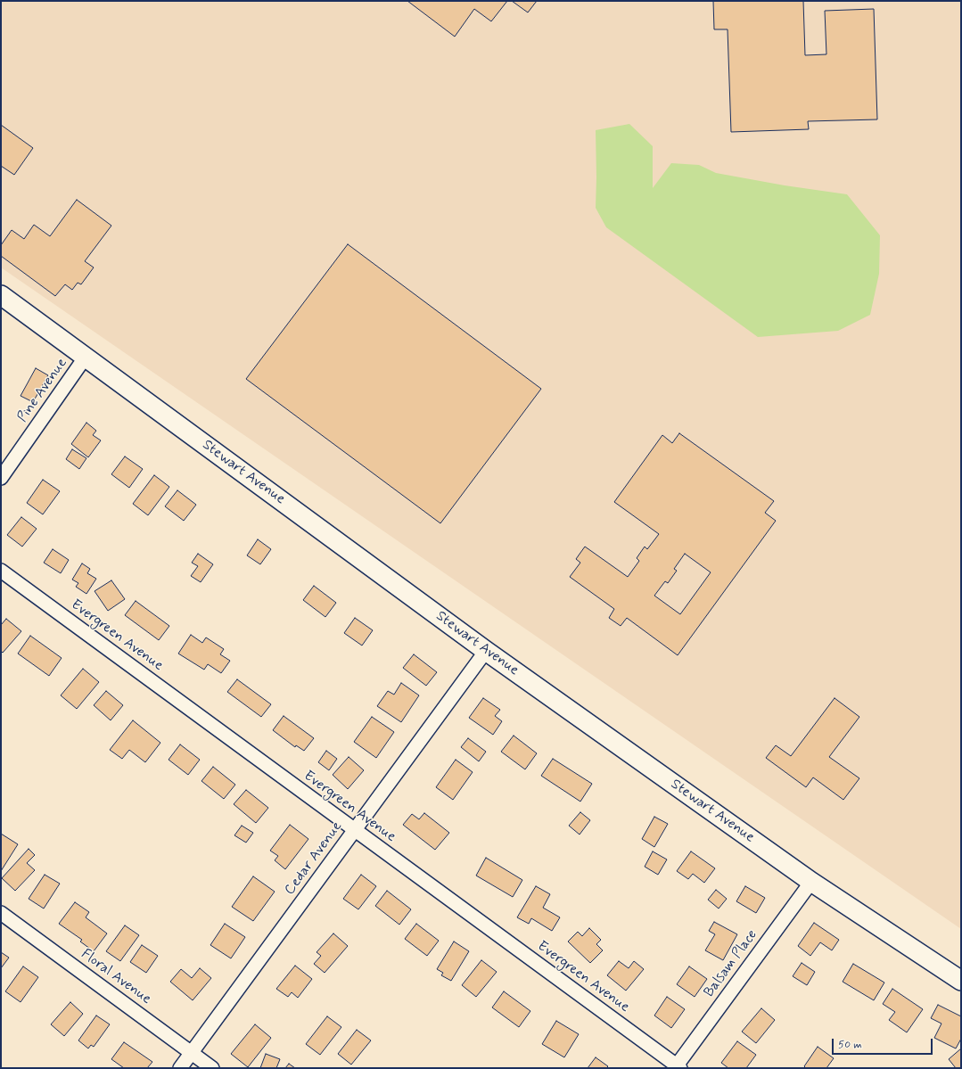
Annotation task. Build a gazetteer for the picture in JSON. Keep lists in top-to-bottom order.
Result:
{
  "streets": {
    "main road": ["Stewart Avenue"],
    "street": [
      "Pine Avenue",
      "Evergreen Avenue",
      "Cedar Avenue",
      "Balsam Place",
      "Floral Avenue"
    ]
  },
  "crossings": [
    ["Pine Avenue", "Stewart Avenue"],
    ["Stewart Avenue", "Cedar Avenue"],
    ["Stewart Avenue", "Balsam Place"],
    ["Evergreen Avenue", "Cedar Avenue"],
    ["Evergreen Avenue", "Balsam Place"],
    ["Cedar Avenue", "Floral Avenue"]
  ],
  "scale_bar": "50 m"
}
